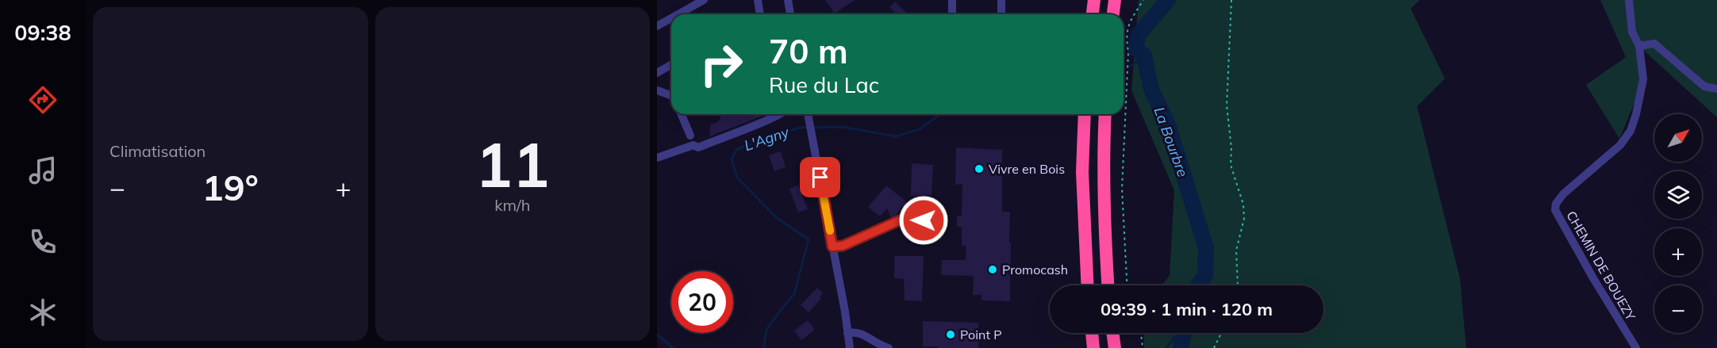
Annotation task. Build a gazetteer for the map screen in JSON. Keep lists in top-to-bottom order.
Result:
{
  "streets": {
    "street": ["CHEMIN DE BOUEZY"]
  },
  "water": ["L'Agny", "La Bourbre"],
  "places": ["Vivre en Bois", "Promocash", "Point P"],
  "north": "top right",
  "page": {
    "tabs": "09:38",
    "tile": [
      "Climatisation",
      ["11", "km/h"]
    ],
    "turn": ["70 m", "Rue du Lac"],
    "map_buttons": ["+", "−"],
    "heat": ["−", "19°", "+"],
    "limit": "20",
    "trip": "09:39 · 1 min · 120 m"
  }
}
